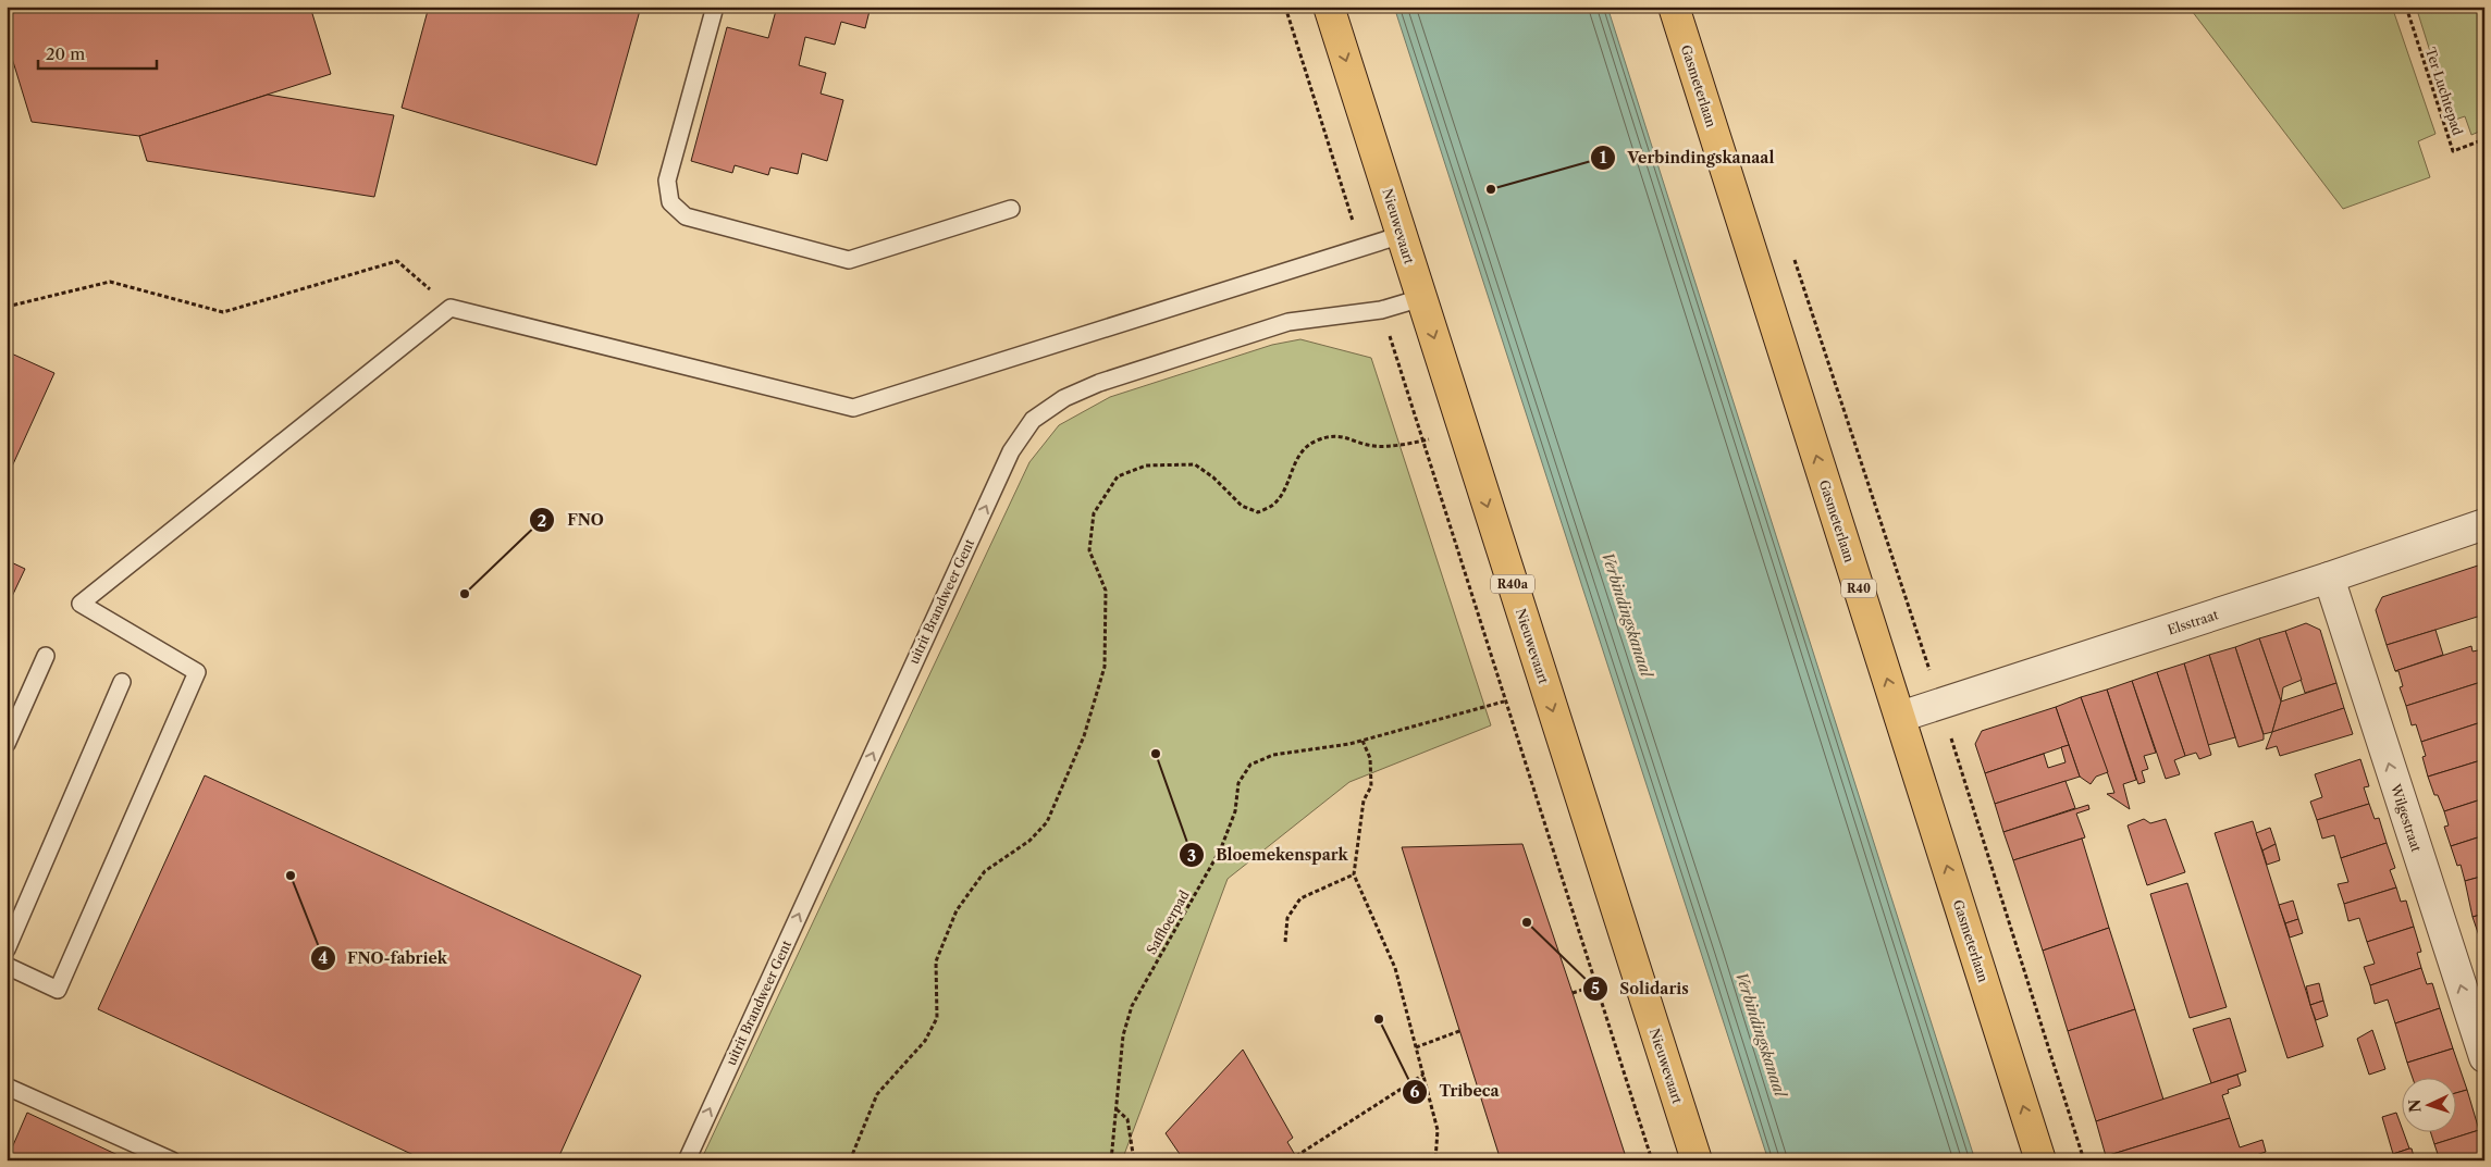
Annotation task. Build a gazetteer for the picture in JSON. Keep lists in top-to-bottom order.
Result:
{
  "streets": {
    "main road": [
      "Gasmeterlaan",
      "Nieuwevaart",
      "R40a",
      "R40"
    ],
    "street": ["Elsstraat", "Wilgestraat"],
    "lane": ["uitrit Brandweer Gent"],
    "path": ["Ter Luchtepad", "Saffloerpad"]
  },
  "crossings": [
    ["Gasmeterlaan", "Elsstraat"],
    ["Nieuwevaart", "uitrit Brandweer Gent"],
    ["Elsstraat", "Wilgestraat"]
  ],
  "one_way": [
    "Gasmeterlaan",
    "Nieuwevaart",
    "uitrit Brandweer Gent",
    "Wilgestraat"
  ],
  "water": ["Verbindingskanaal"],
  "places": [
    "Verbindingskanaal",
    "FNO",
    "Bloemekenspark",
    "FNO-fabriek",
    "Solidaris",
    "Tribeca"
  ],
  "scale_bar": "20 m",
  "north": "left"
}
